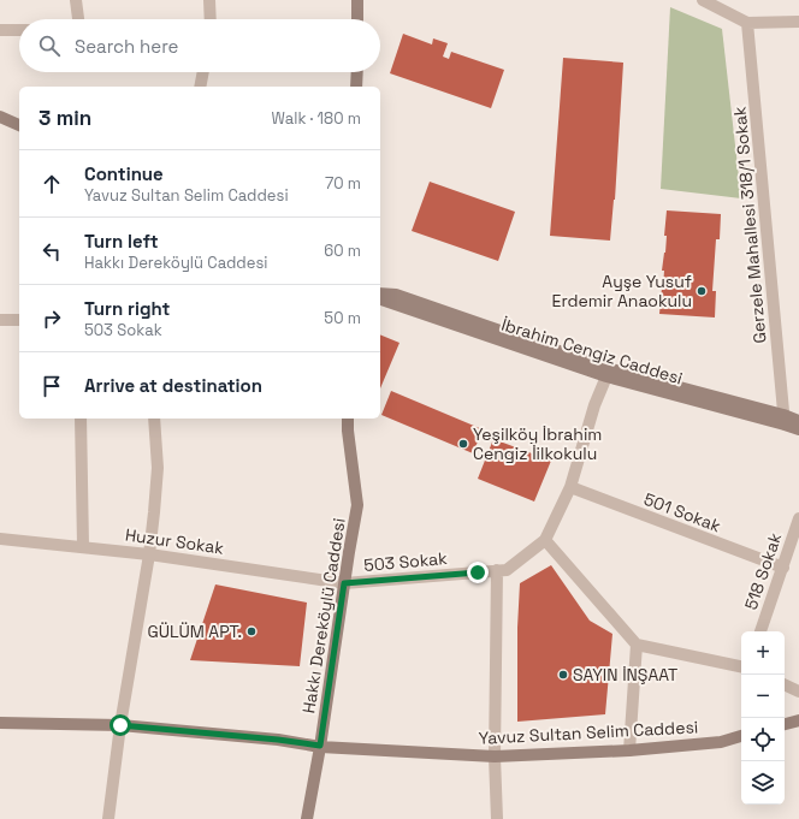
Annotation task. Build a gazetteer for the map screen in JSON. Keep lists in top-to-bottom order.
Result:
{
  "streets": {
    "street": [
      "Gerzele Mahallesi 318/1 Sokak",
      "İbrahim Cengiz Caddesi",
      "501 Sokak",
      "Huzur Sokak",
      "503 Sokak",
      "518 Sokak",
      "Hakkı Dereköylü Caddesi",
      "Yavuz Sultan Selim Caddesi"
    ]
  },
  "crossings": [
    ["Gerzele Mahallesi 318/1 Sokak", "İbrahim Cengiz Caddesi"],
    ["İbrahim Cengiz Caddesi", "503 Sokak"],
    ["501 Sokak", "503 Sokak"],
    ["501 Sokak", "518 Sokak"],
    ["Huzur Sokak", "503 Sokak"],
    ["Huzur Sokak", "Hakkı Dereköylü Caddesi"],
    ["503 Sokak", "Hakkı Dereköylü Caddesi"],
    ["Hakkı Dereköylü Caddesi", "Yavuz Sultan Selim Caddesi"]
  ],
  "places": [
    "Ayşe Yusuf Erdemir Anaokulu",
    "Yeşilköy İbrahim Cengiz İilkokulu",
    "GÜLÜM APT.",
    "SAYIN İNŞAAT"
  ],
  "page": {
    "search": "Search here",
    "heading": ["3 min", "Walk · 180 m"],
    "list": [
      ["Continue", "Yavuz Sultan Selim Caddesi", "70 m"],
      ["Turn left", "Hakkı Dereköylü Caddesi", "60 m"],
      ["Turn right", "503 Sokak", "50 m"],
      "Arrive at destination"
    ],
    "map_buttons": ["+", "−"]
  }
}
